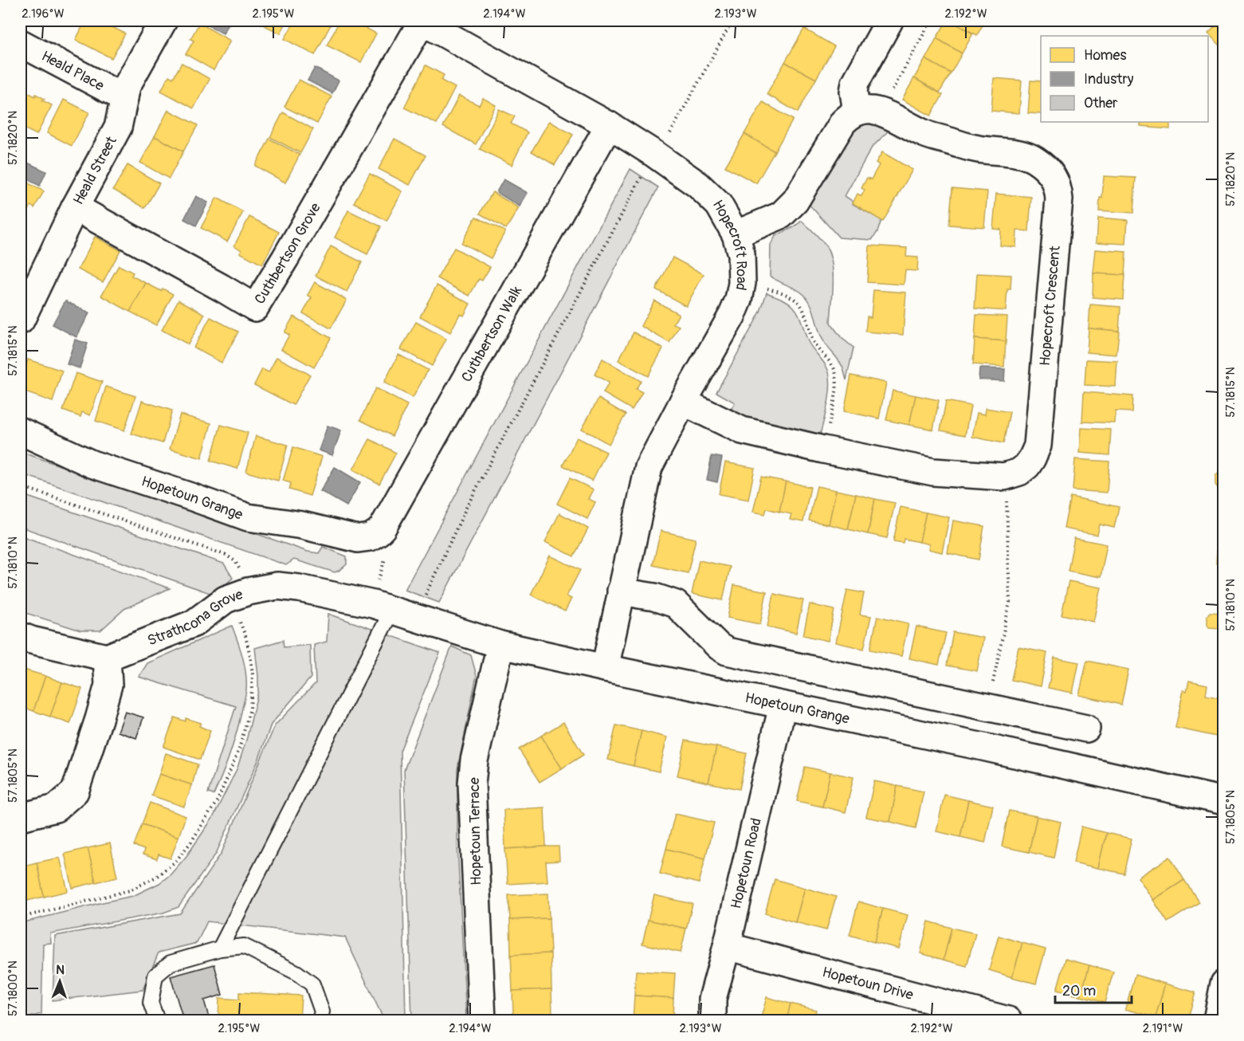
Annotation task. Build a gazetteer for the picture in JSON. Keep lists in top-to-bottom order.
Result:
{
  "streets": {
    "street": [
      "Heald Place",
      "Heald Street",
      "Hopecroft Road",
      "Cuthbertson Grove",
      "Hopecroft Crescent",
      "Cuthbertson Walk",
      "Hopetoun Grange",
      "Strathcona Grove",
      "Hopetoun Terrace",
      "Hopetoun Road",
      "Hopetoun Drive"
    ]
  },
  "crossings": [
    ["Heald Place", "Heald Street"],
    ["Heald Street", "Cuthbertson Grove"],
    ["Hopecroft Road", "Cuthbertson Grove"],
    ["Hopecroft Road", "Hopecroft Crescent"],
    ["Hopecroft Road", "Cuthbertson Walk"],
    ["Hopecroft Road", "Hopetoun Grange"],
    ["Cuthbertson Walk", "Hopetoun Grange"],
    ["Hopetoun Grange", "Strathcona Grove"],
    ["Hopetoun Grange", "Hopetoun Terrace"],
    ["Hopetoun Grange", "Hopetoun Road"],
    ["Hopetoun Road", "Hopetoun Drive"]
  ],
  "legend": ["Homes", "Industry", "Other"],
  "scale_bar": "20 m",
  "north": "top",
  "coordinates": [
    "2.196°W",
    "2.195°W",
    "2.194°W",
    "2.193°W",
    "2.192°W",
    "57.1820°N",
    "57.1815°N",
    "57.1810°N",
    "57.1805°N",
    "57.1800°N",
    "2.191°W"
  ]
}
